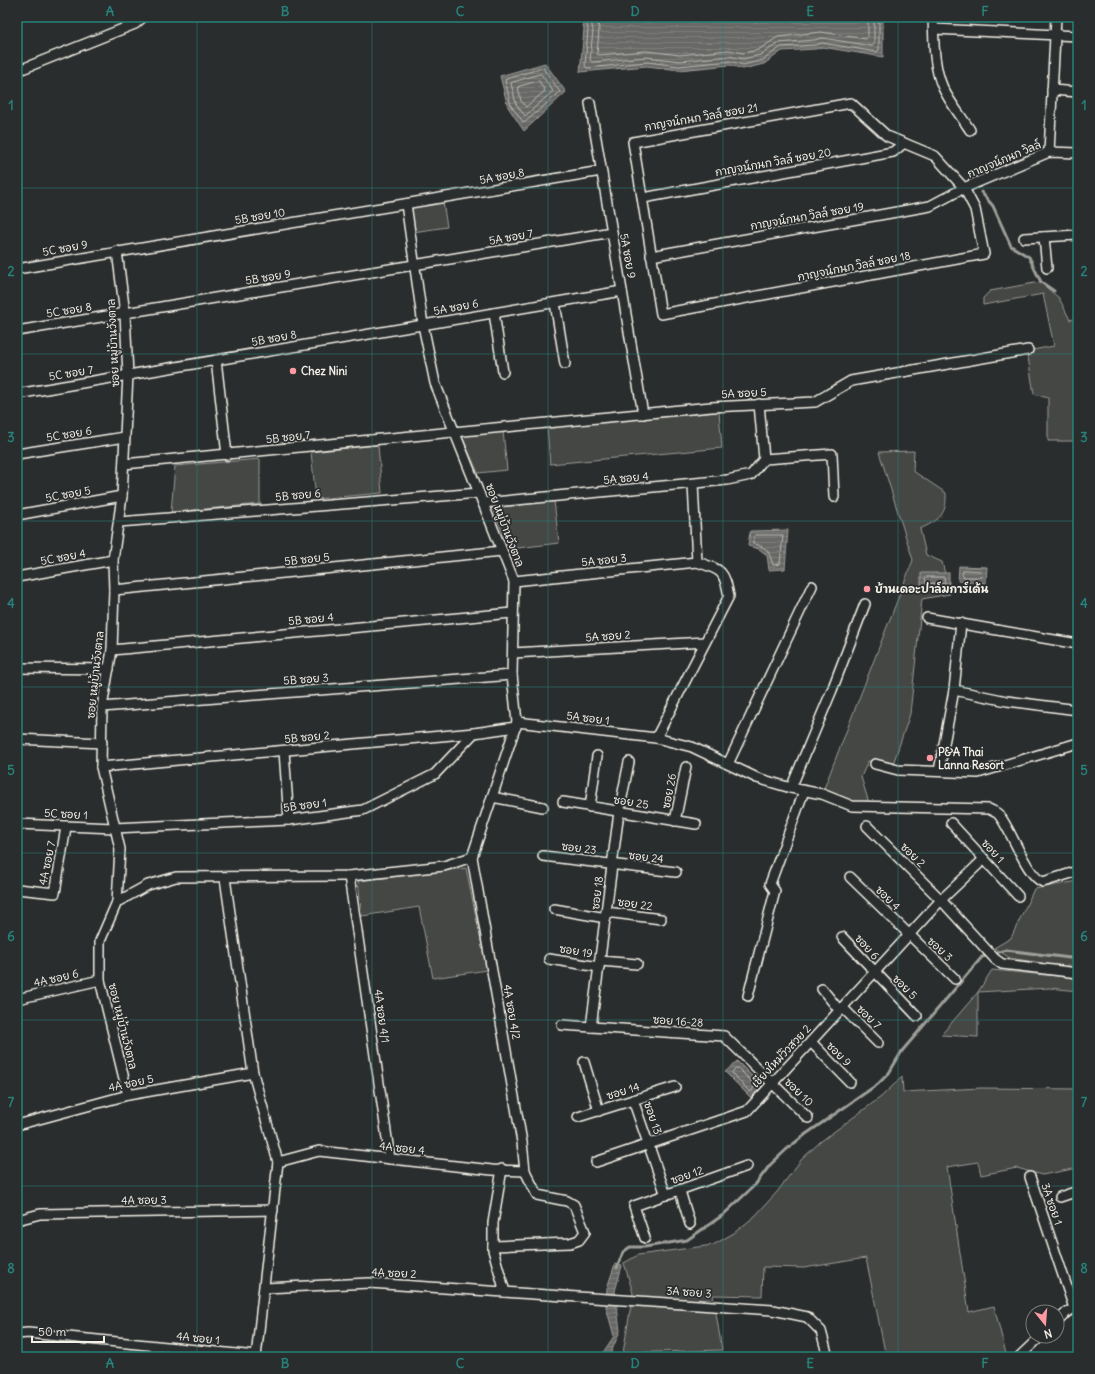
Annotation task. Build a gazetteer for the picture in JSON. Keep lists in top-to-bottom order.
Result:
{
  "streets": {
    "street": [
      "กาญจน์กนก วิลล์ ซอย 21",
      "กาญจน์กนก วิลล์",
      "กาญจน์กนก วิลล์ ซอย 20",
      "5A ซอย 8",
      "5B ซอย 10",
      "กาญจน์กนก วิลล์ ซอย 19",
      "5A ซอย 7",
      "5C ซอย 9",
      "5A ซอย 9",
      "กาญจน์กนก วิลล์ ซอย 18",
      "5B ซอย 9",
      "5A ซอย 6",
      "5C ซอย 8",
      "5B ซอย 8",
      "ซอย หมู่บ้านวังตาล",
      "5C ซอย 7",
      "5A ซอย 5",
      "5C ซอย 6",
      "5B ซอย 7",
      "5A ซอย 4",
      "5C ซอย 5",
      "5B ซอย 6",
      "5C ซอย 4",
      "5B ซอย 5",
      "5A ซอย 3",
      "5B ซอย 4",
      "5A ซอย 2",
      "5B ซอย 3",
      "5A ซอย 1",
      "5B ซอย 2",
      "ซอย 26",
      "ซอย 25",
      "5B ซอย 1",
      "5C ซอย 1",
      "ซอย 23",
      "ซอย 1",
      "ซอย 2",
      "ซอย 24",
      "4A ซอย 7",
      "ซอย 18",
      "ซอย 4",
      "ซอย 22",
      "ซอย 6",
      "ซอย 3",
      "ซอย 19",
      "4A ซอย 6",
      "ซอย 5",
      "4A ซอย 4/2",
      "4A ซอย 4/1",
      "ซอย 7",
      "ซอย 16-28",
      "ซอย 9",
      "เชียงใหม่วิวสวย 2",
      "4A ซอย 5",
      "ซอย 14",
      "ซอย 10",
      "ซอย 13",
      "4A ซอย 4",
      "ซอย 12",
      "4A ซอย 3",
      "3A ซอย 1",
      "4A ซอย 2",
      "3A ซอย 3",
      "4A ซอย 1"
    ]
  },
  "crossings": [
    ["กาญจน์กนก วิลล์ ซอย 21", "กาญจน์กนก วิลล์"],
    ["กาญจน์กนก วิลล์ ซอย 21", "กาญจน์กนก วิลล์ ซอย 20"],
    ["กาญจน์กนก วิลล์ ซอย 21", "กาญจน์กนก วิลล์ ซอย 19"],
    ["กาญจน์กนก วิลล์ ซอย 21", "กาญจน์กนก วิลล์ ซอย 18"],
    ["กาญจน์กนก วิลล์", "กาญจน์กนก วิลล์ ซอย 20"],
    ["กาญจน์กนก วิลล์", "กาญจน์กนก วิลล์ ซอย 19"],
    ["กาญจน์กนก วิลล์", "กาญจน์กนก วิลล์ ซอย 18"],
    ["5A ซอย 8", "5B ซอย 10"],
    ["5A ซอย 8", "5A ซอย 9"],
    ["5A ซอย 8", "ซอย หมู่บ้านวังตาล"],
    ["5B ซอย 10", "5C ซอย 9"],
    ["5B ซอย 10", "ซอย หมู่บ้านวังตาล"],
    ["กาญจน์กนก วิลล์ ซอย 19", "กาญจน์กนก วิลล์ ซอย 18"],
    ["5A ซอย 7", "5A ซอย 9"],
    ["5A ซอย 7", "5B ซอย 9"],
    ["5A ซอย 7", "ซอย หมู่บ้านวังตาล"],
    ["5C ซอย 9", "ซอย หมู่บ้านวังตาล"],
    ["5A ซอย 9", "5A ซอย 6"],
    ["5A ซอย 9", "5A ซอย 5"],
    ["5B ซอย 9", "5C ซอย 8"],
    ["5B ซอย 9", "ซอย หมู่บ้านวังตาล"],
    ["5A ซอย 6", "5B ซอย 8"],
    ["5A ซอย 6", "ซอย หมู่บ้านวังตาล"],
    ["5C ซอย 8", "ซอย หมู่บ้านวังตาล"],
    ["5B ซอย 8", "ซอย หมู่บ้านวังตาล"],
    ["5B ซอย 8", "5C ซอย 7"],
    ["ซอย หมู่บ้านวังตาล", "5C ซอย 7"],
    ["ซอย หมู่บ้านวังตาล", "5A ซอย 5"],
    ["ซอย หมู่บ้านวังตาล", "5C ซอย 6"],
    ["ซอย หมู่บ้านวังตาล", "5B ซอย 7"],
    ["ซอย หมู่บ้านวังตาล", "5A ซอย 4"],
    ["ซอย หมู่บ้านวังตาล", "5C ซอย 5"],
    ["ซอย หมู่บ้านวังตาล", "5B ซอย 6"],
    ["ซอย หมู่บ้านวังตาล", "5C ซอย 4"],
    ["ซอย หมู่บ้านวังตาล", "5B ซอย 5"],
    ["ซอย หมู่บ้านวังตาล", "5A ซอย 3"],
    ["ซอย หมู่บ้านวังตาล", "5B ซอย 4"],
    ["ซอย หมู่บ้านวังตาล", "5A ซอย 2"],
    ["ซอย หมู่บ้านวังตาล", "5B ซอย 3"],
    ["ซอย หมู่บ้านวังตาล", "5A ซอย 1"],
    ["ซอย หมู่บ้านวังตาล", "5B ซอย 2"],
    ["ซอย หมู่บ้านวังตาล", "5B ซอย 1"],
    ["ซอย หมู่บ้านวังตาล", "5C ซอย 1"],
    ["ซอย หมู่บ้านวังตาล", "4A ซอย 6"],
    ["ซอย หมู่บ้านวังตาล", "4A ซอย 4/2"],
    ["ซอย หมู่บ้านวังตาล", "4A ซอย 5"],
    ["5A ซอย 5", "5B ซอย 7"],
    ["5A ซอย 1", "5B ซอย 2"],
    ["5B ซอย 2", "5B ซอย 1"],
    ["ซอย 26", "ซอย 25"],
    ["ซอย 25", "ซอย 18"],
    ["5B ซอย 1", "5C ซอย 1"],
    ["5C ซอย 1", "4A ซอย 7"],
    ["ซอย 23", "ซอย 24"],
    ["ซอย 23", "ซอย 18"],
    ["ซอย 1", "เชียงใหม่วิวสวย 2"],
    ["ซอย 2", "เชียงใหม่วิวสวย 2"],
    ["ซอย 24", "ซอย 18"],
    ["ซอย 18", "ซอย 22"],
    ["ซอย 18", "ซอย 19"],
    ["ซอย 18", "ซอย 16-28"],
    ["ซอย 4", "ซอย 3"],
    ["ซอย 4", "เชียงใหม่วิวสวย 2"],
    ["ซอย 6", "ซอย 5"],
    ["ซอย 6", "เชียงใหม่วิวสวย 2"],
    ["ซอย 3", "เชียงใหม่วิวสวย 2"],
    ["ซอย 5", "เชียงใหม่วิวสวย 2"],
    ["4A ซอย 4/2", "4A ซอย 4"],
    ["4A ซอย 4/1", "4A ซอย 4"],
    ["ซอย 7", "เชียงใหม่วิวสวย 2"],
    ["ซอย 16-28", "เชียงใหม่วิวสวย 2"],
    ["ซอย 16-28", "ซอย 10"],
    ["ซอย 9", "เชียงใหม่วิวสวย 2"],
    ["เชียงใหม่วิวสวย 2", "ซอย 10"],
    ["เชียงใหม่วิวสวย 2", "ซอย 13"],
    ["ซอย 14", "ซอย 13"],
    ["ซอย 13", "ซอย 12"],
    ["4A ซอย 2", "3A ซอย 3"]
  ],
  "places": ["Chez Nini", "บ้านเดอะปาล์มการ์เด้น", "P&A Thai Lanna Resort"],
  "scale_bar": "50 m",
  "north": "bottom",
  "grid": {
    "columns": [
      "A",
      "B",
      "C",
      "D",
      "E",
      "F"
    ],
    "rows": [
      "1",
      "2",
      "3",
      "4",
      "5",
      "6",
      "7",
      "8"
    ]
  }
}
